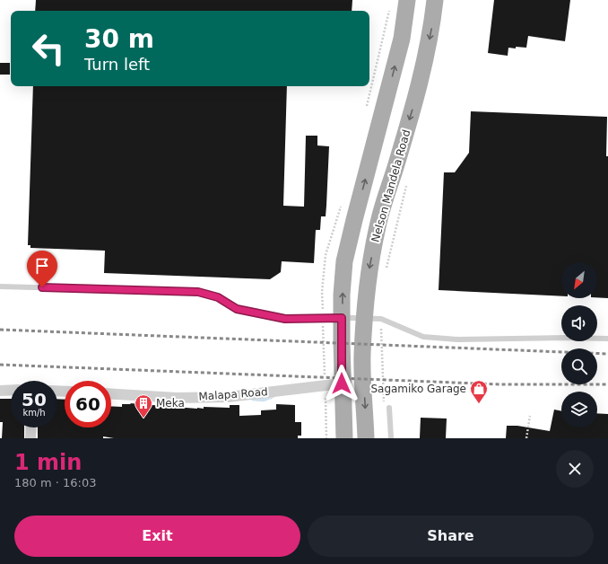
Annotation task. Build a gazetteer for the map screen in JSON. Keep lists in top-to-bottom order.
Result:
{
  "streets": {
    "main road": ["Nelson Mandela Road"],
    "street": ["Malapa Road"]
  },
  "places": {
    "shop": ["Sagamiko Garage"],
    "building": ["Meka"]
  },
  "north": "bottom left",
  "page": {
    "turn": ["30 m", "Turn left"],
    "speed": "50 km/h",
    "limit": "60",
    "heading": ["1 min", "180 m · 16:03"],
    "buttons": ["Exit", "Share"]
  }
}
